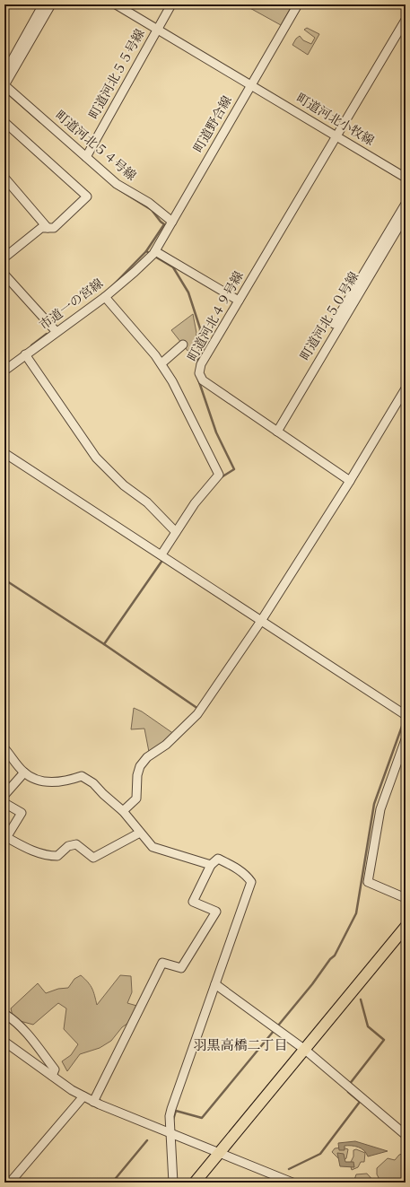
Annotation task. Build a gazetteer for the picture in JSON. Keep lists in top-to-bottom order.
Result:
{
  "streets": {
    "street": [
      "町道河北５５号線",
      "町道河北小牧線",
      "町道野合線",
      "町道河北５４号線",
      "市道一の宮線",
      "町道河北４９号線",
      "町道河北５０号線"
    ]
  },
  "crossings": [
    ["町道河北５５号線", "町道河北小牧線"],
    ["町道河北５５号線", "町道河北５４号線"],
    ["町道河北小牧線", "町道野合線"],
    ["町道河北小牧線", "町道河北４９号線"],
    ["町道野合線", "町道河北５４号線"],
    ["町道野合線", "市道一の宮線"],
    ["町道河北４９号線", "町道河北５０号線"]
  ],
  "districts": ["羽黒高橋二丁目"]
}
